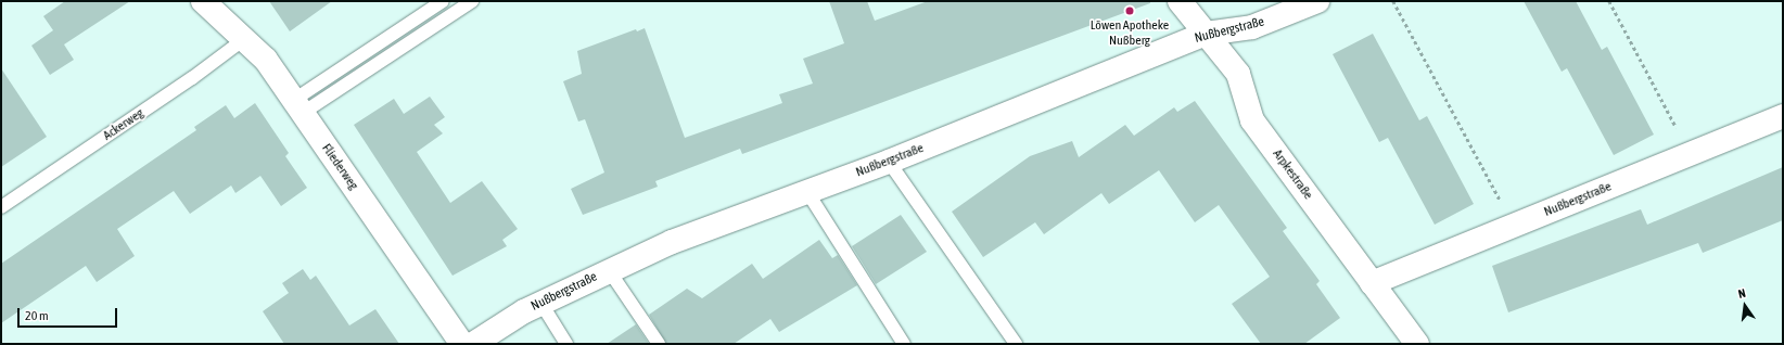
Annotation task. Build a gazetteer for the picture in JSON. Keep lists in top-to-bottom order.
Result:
{
  "streets": {
    "street": ["Nußbergstraße", "Fliederweg", "Arpkestraße"],
    "lane": ["Ackerweg"]
  },
  "crossings": [
    ["Nußbergstraße", "Arpkestraße"],
    ["Ackerweg", "Fliederweg"]
  ],
  "places": ["Löwen Apotheke Nußberg"],
  "scale_bar": "20 m",
  "north": "top"
}
